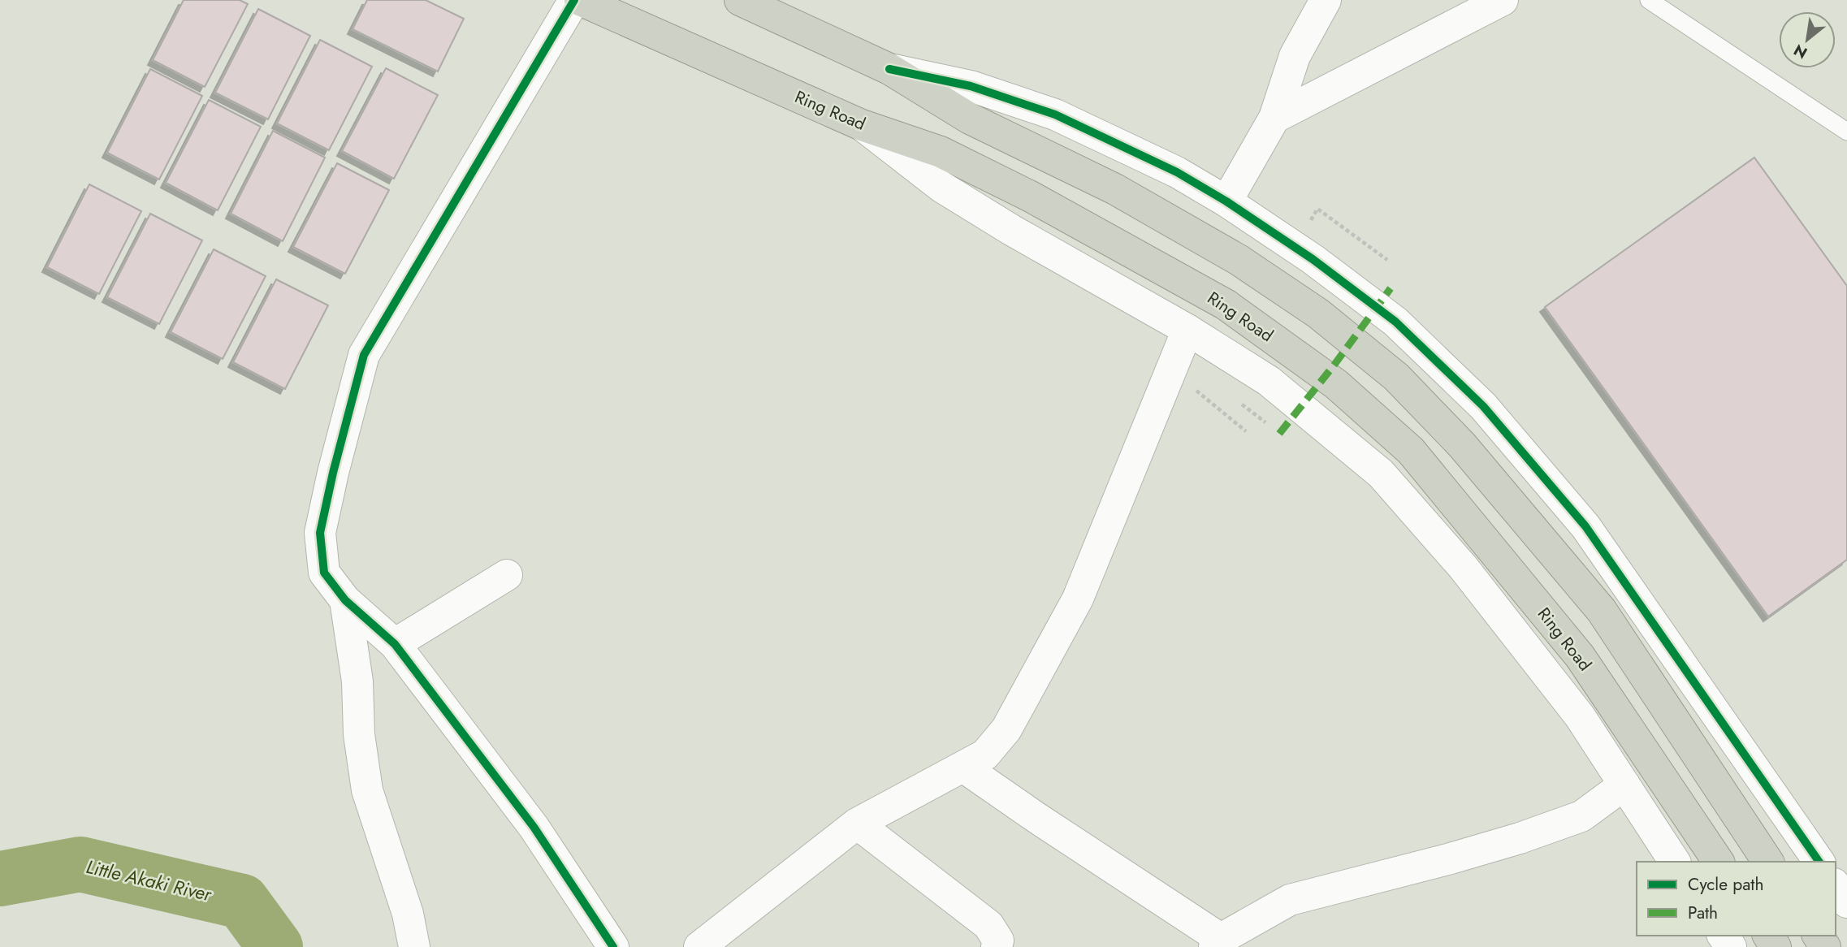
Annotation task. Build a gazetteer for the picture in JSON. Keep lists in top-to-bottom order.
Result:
{
  "streets": {
    "highway": ["Ring Road"]
  },
  "water": ["Little Akaki River"],
  "legend": ["Cycle path", "Path"],
  "north": "bottom left"
}
